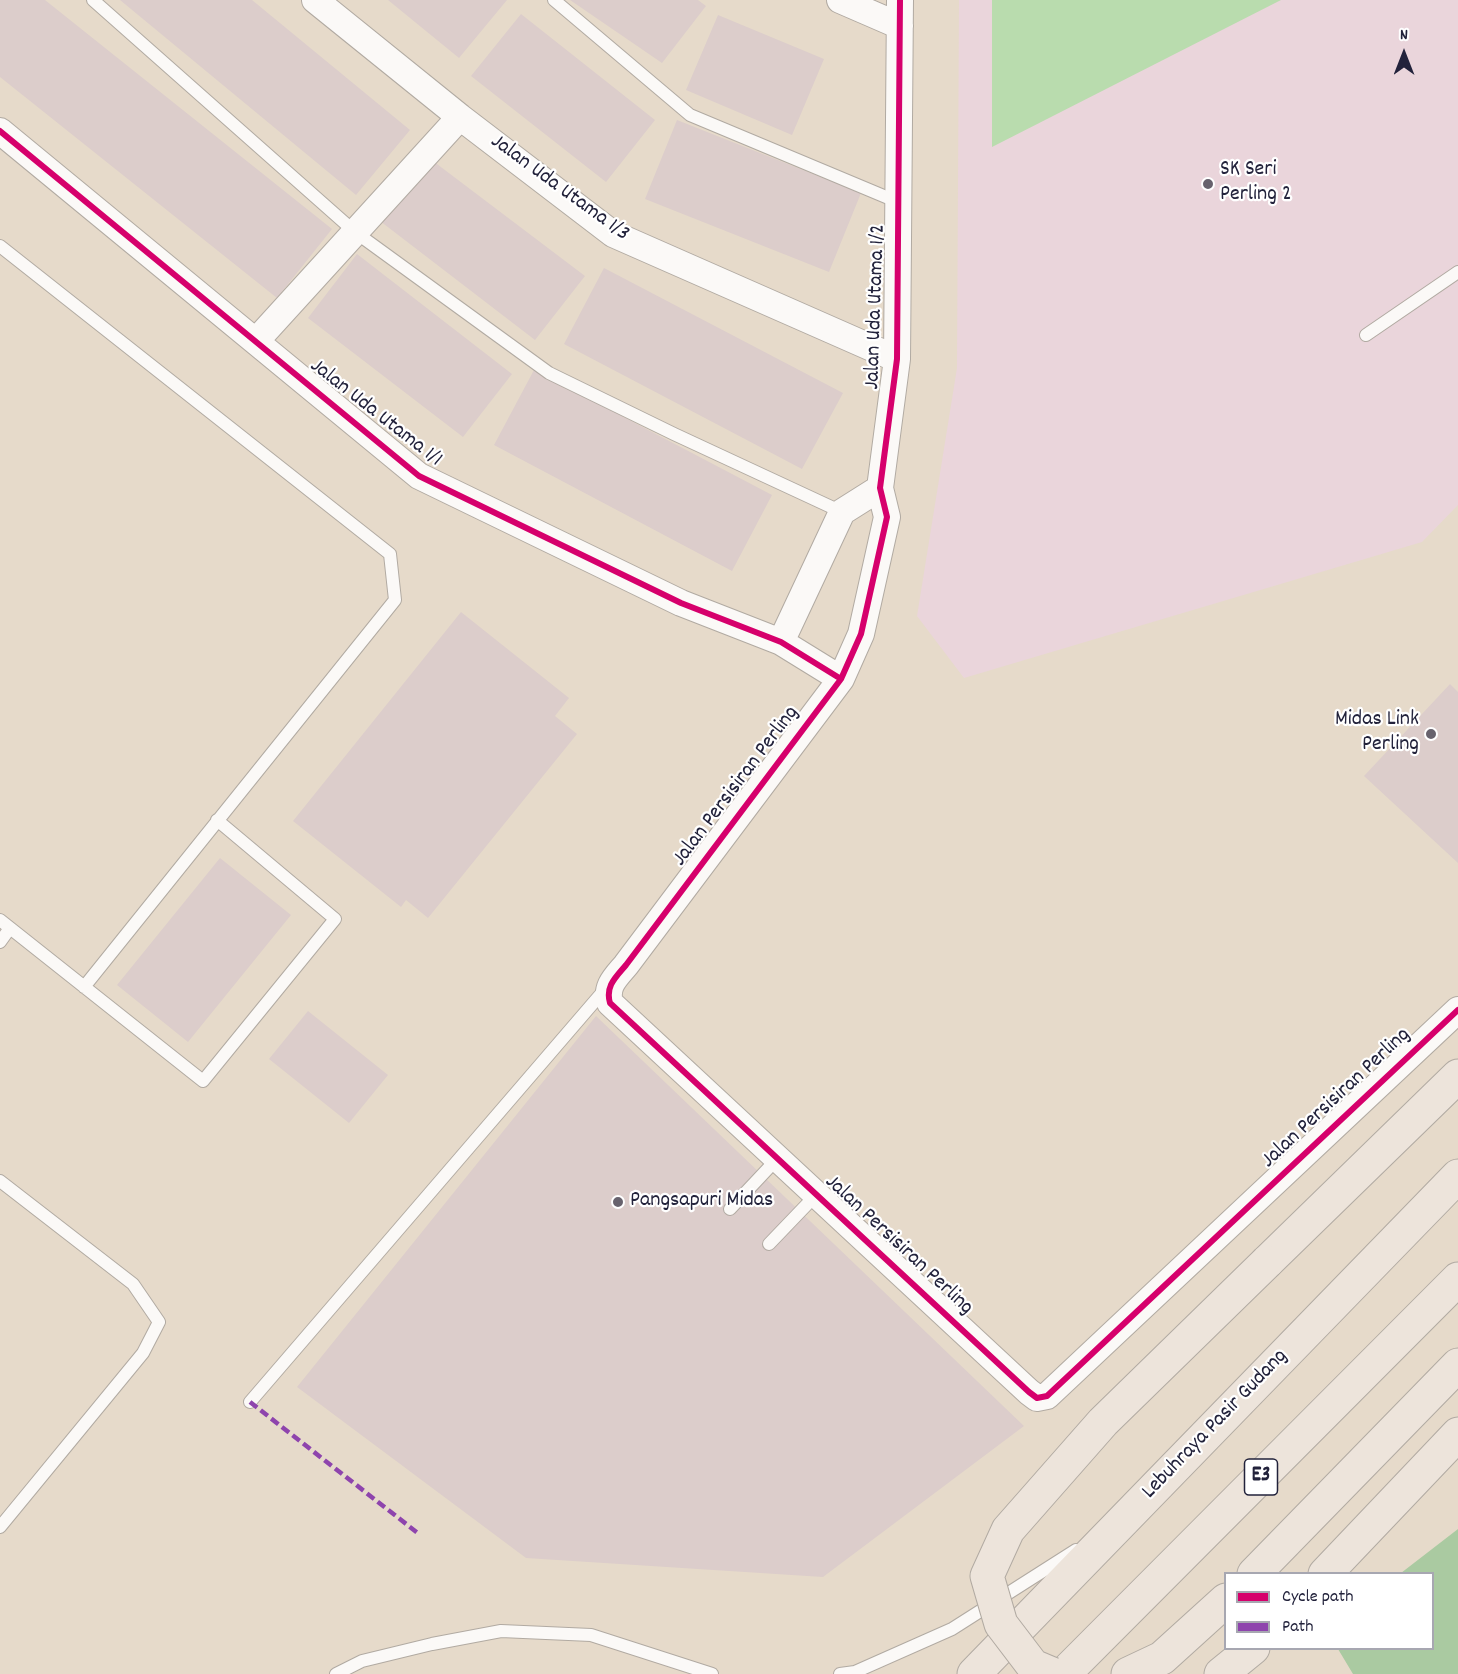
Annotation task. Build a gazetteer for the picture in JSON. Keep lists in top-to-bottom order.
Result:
{
  "streets": {
    "highway": ["Lebuhraya Pasir Gudang", "E3"],
    "street": [
      "Jalan Uda Utama 1/3",
      "Jalan Uda Utama 1/2",
      "Jalan Uda Utama 1/1",
      "Jalan Persisiran Perling"
    ]
  },
  "crossings": [
    ["Jalan Uda Utama 1/3", "Jalan Uda Utama 1/2"],
    ["Jalan Uda Utama 1/2", "Jalan Uda Utama 1/1"],
    ["Jalan Uda Utama 1/2", "Jalan Persisiran Perling"],
    ["Jalan Uda Utama 1/1", "Jalan Persisiran Perling"]
  ],
  "places": ["SK Seri Perling 2", "Midas Link Perling", "Pangsapuri Midas"],
  "legend": ["Cycle path", "Path"],
  "north": "top"
}
